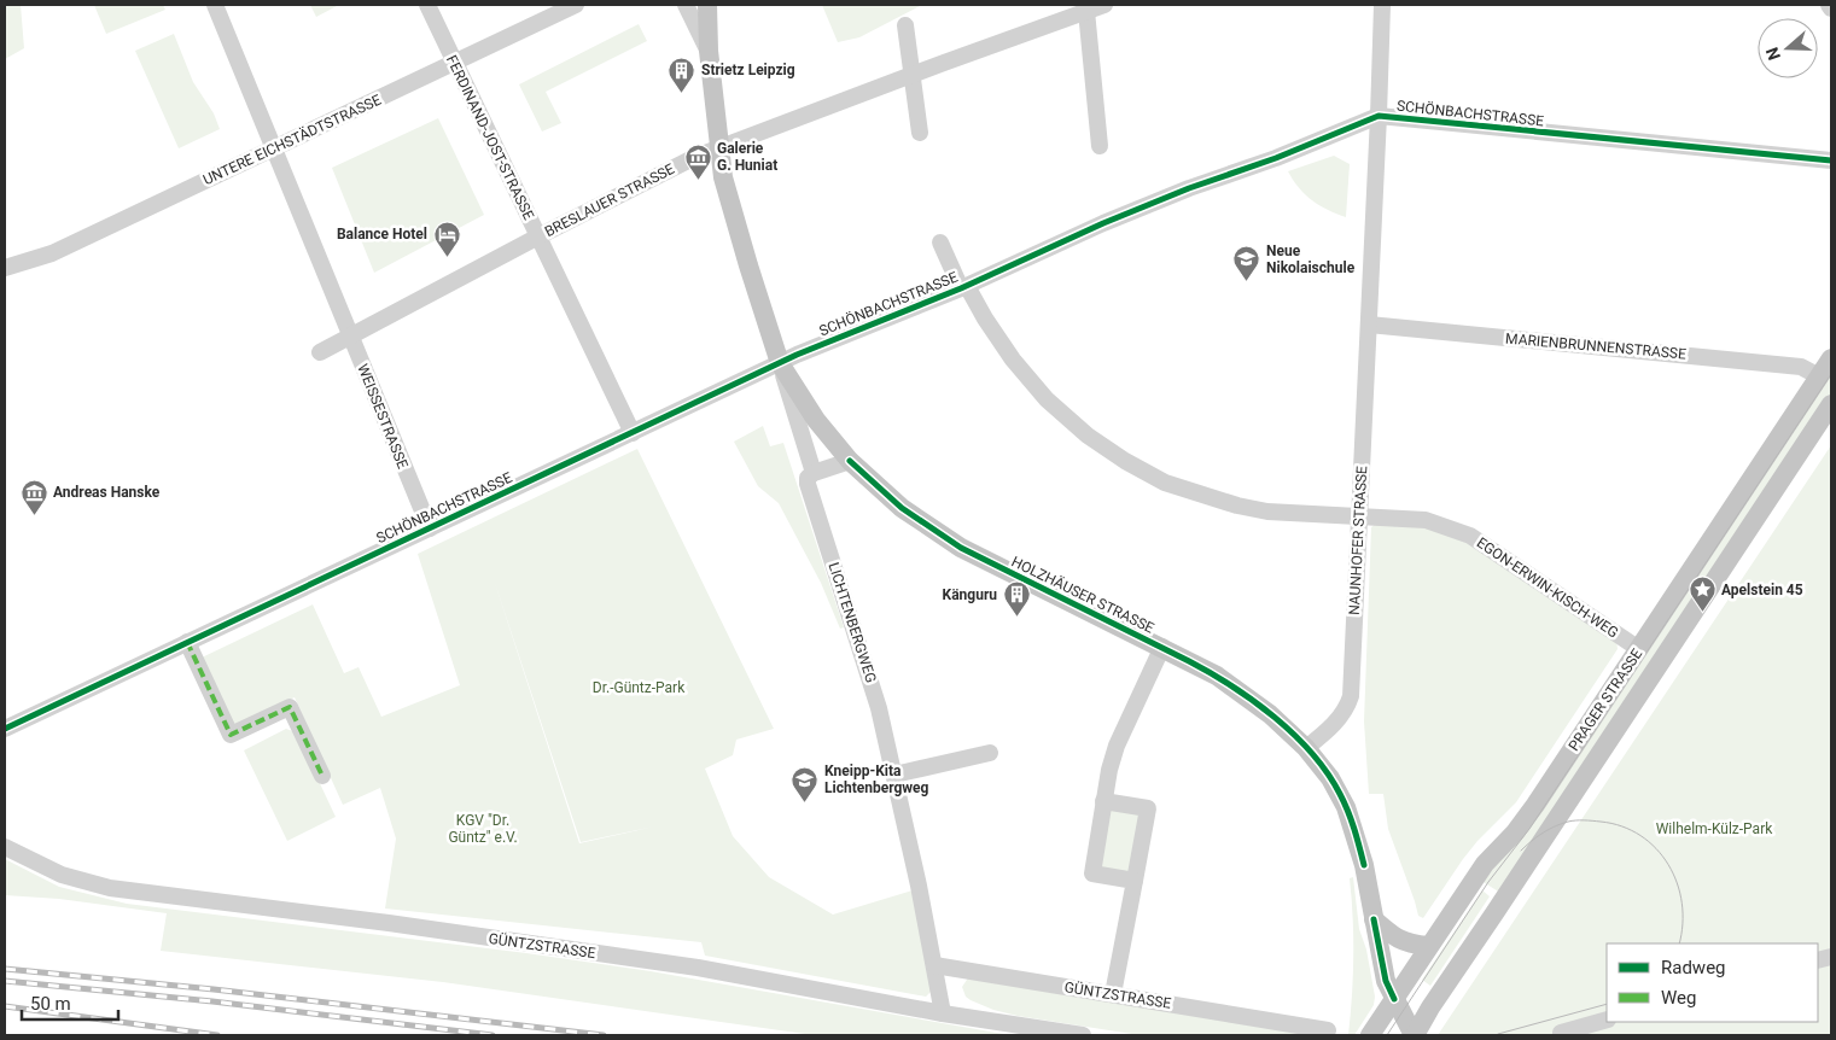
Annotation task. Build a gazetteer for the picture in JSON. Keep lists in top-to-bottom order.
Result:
{
  "streets": {
    "main road": ["HOLZHÄUSER STRASSE", "PRAGER STRASSE"],
    "street": [
      "SCHÖNBACHSTRASSE",
      "FERDINAND-JOST-STRASSE",
      "UNTERE EICHSTÄDTSTRASSE",
      "BRESLAUER STRASSE",
      "MARIENBRUNNENSTRASSE",
      "WEISSESTRASSE",
      "NAUNHOFER STRASSE",
      "EGON-ERWIN-KISCH-WEG",
      "LICHTENBERGWEG",
      "GÜNTZSTRASSE"
    ]
  },
  "crossings": [
    ["SCHÖNBACHSTRASSE", "FERDINAND-JOST-STRASSE"],
    ["SCHÖNBACHSTRASSE", "WEISSESTRASSE"],
    ["SCHÖNBACHSTRASSE", "NAUNHOFER STRASSE"],
    ["SCHÖNBACHSTRASSE", "EGON-ERWIN-KISCH-WEG"],
    ["SCHÖNBACHSTRASSE", "HOLZHÄUSER STRASSE"],
    ["SCHÖNBACHSTRASSE", "LICHTENBERGWEG"],
    ["FERDINAND-JOST-STRASSE", "UNTERE EICHSTÄDTSTRASSE"],
    ["FERDINAND-JOST-STRASSE", "BRESLAUER STRASSE"],
    ["UNTERE EICHSTÄDTSTRASSE", "WEISSESTRASSE"],
    ["BRESLAUER STRASSE", "WEISSESTRASSE"],
    ["BRESLAUER STRASSE", "HOLZHÄUSER STRASSE"],
    ["MARIENBRUNNENSTRASSE", "NAUNHOFER STRASSE"],
    ["MARIENBRUNNENSTRASSE", "PRAGER STRASSE"],
    ["NAUNHOFER STRASSE", "EGON-ERWIN-KISCH-WEG"],
    ["NAUNHOFER STRASSE", "HOLZHÄUSER STRASSE"],
    ["EGON-ERWIN-KISCH-WEG", "PRAGER STRASSE"],
    ["HOLZHÄUSER STRASSE", "LICHTENBERGWEG"],
    ["LICHTENBERGWEG", "GÜNTZSTRASSE"]
  ],
  "parks": ["Dr.-Güntz-Park", "KGV \"Dr. Güntz\" e.V.", "Wilhelm-Külz-Park"],
  "places": {
    "building": ["Strietz Leipzig", "Känguru"],
    "museum": ["Galerie G. Huniat", "Andreas Hanske"],
    "hotel": ["Balance Hotel"],
    "school or university": ["Neue Nikolaischule", "Kneipp-Kita Lichtenbergweg"],
    "place": ["Apelstein 45"]
  },
  "legend": ["Radweg", "Weg"],
  "scale_bar": "50 m",
  "north": "left"
}
